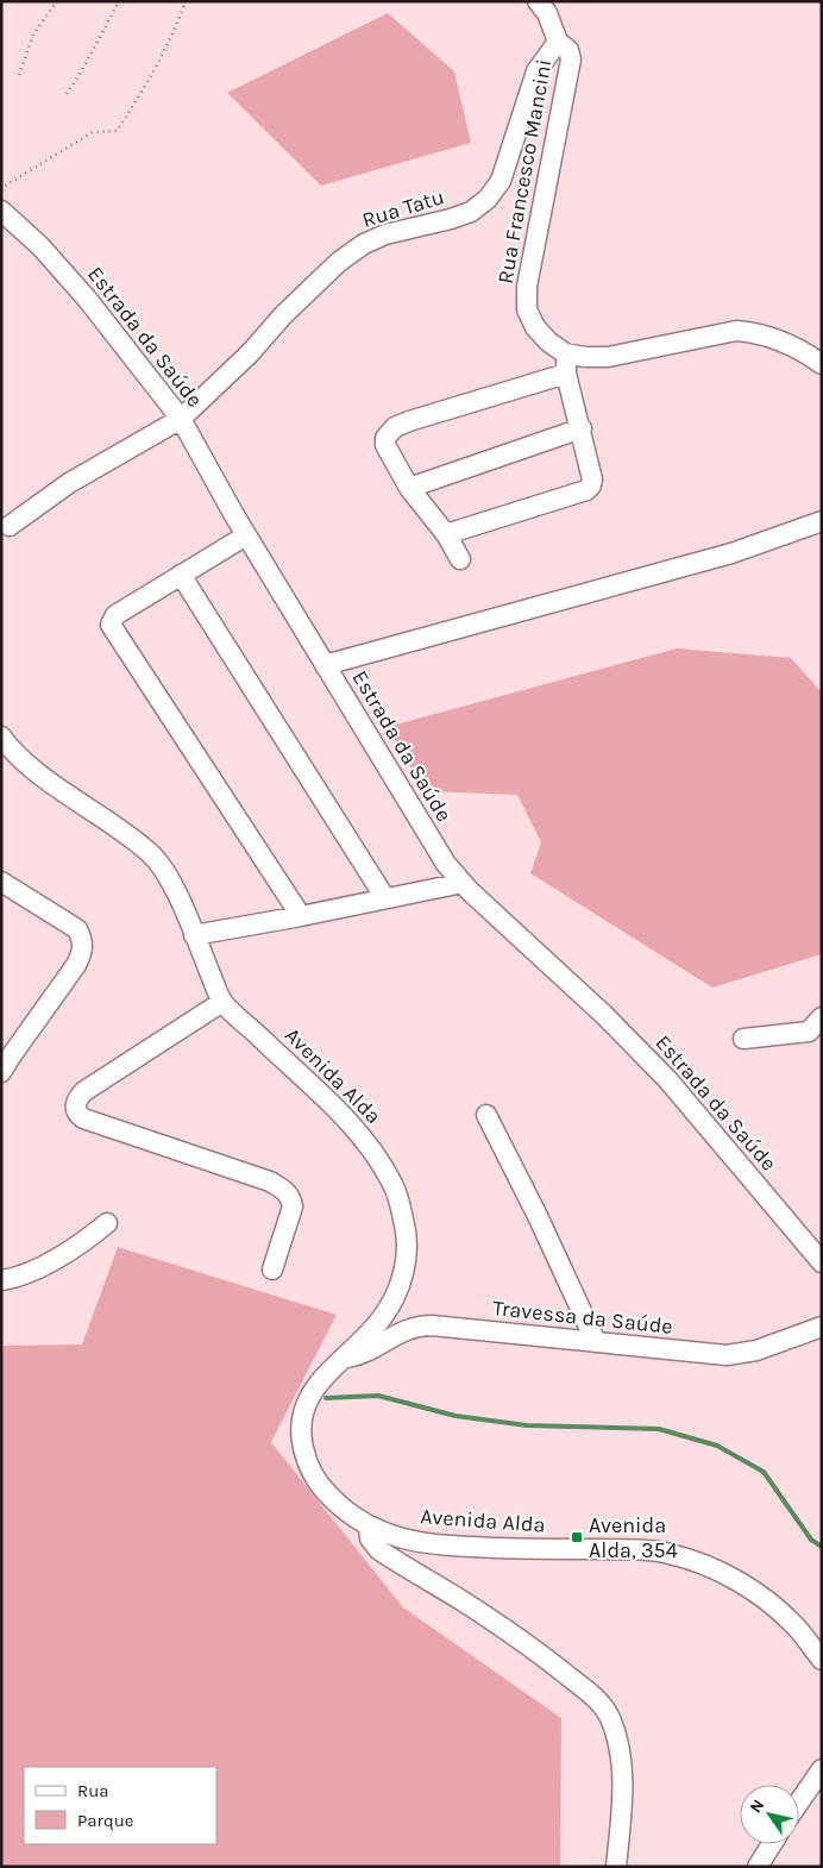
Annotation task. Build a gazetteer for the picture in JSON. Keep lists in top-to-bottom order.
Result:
{
  "streets": {
    "street": [
      "Rua Francesco Mancini",
      "Rua Tatu",
      "Estrada da Saúde",
      "Avenida Alda",
      "Travessa da Saúde"
    ]
  },
  "crossings": [
    ["Rua Francesco Mancini", "Rua Tatu"],
    ["Rua Tatu", "Estrada da Saúde"],
    ["Avenida Alda", "Travessa da Saúde"]
  ],
  "places": {
    "transit": ["Avenida Alda, 354"]
  },
  "legend": ["Rua", "Parque"],
  "north": "top left"
}
